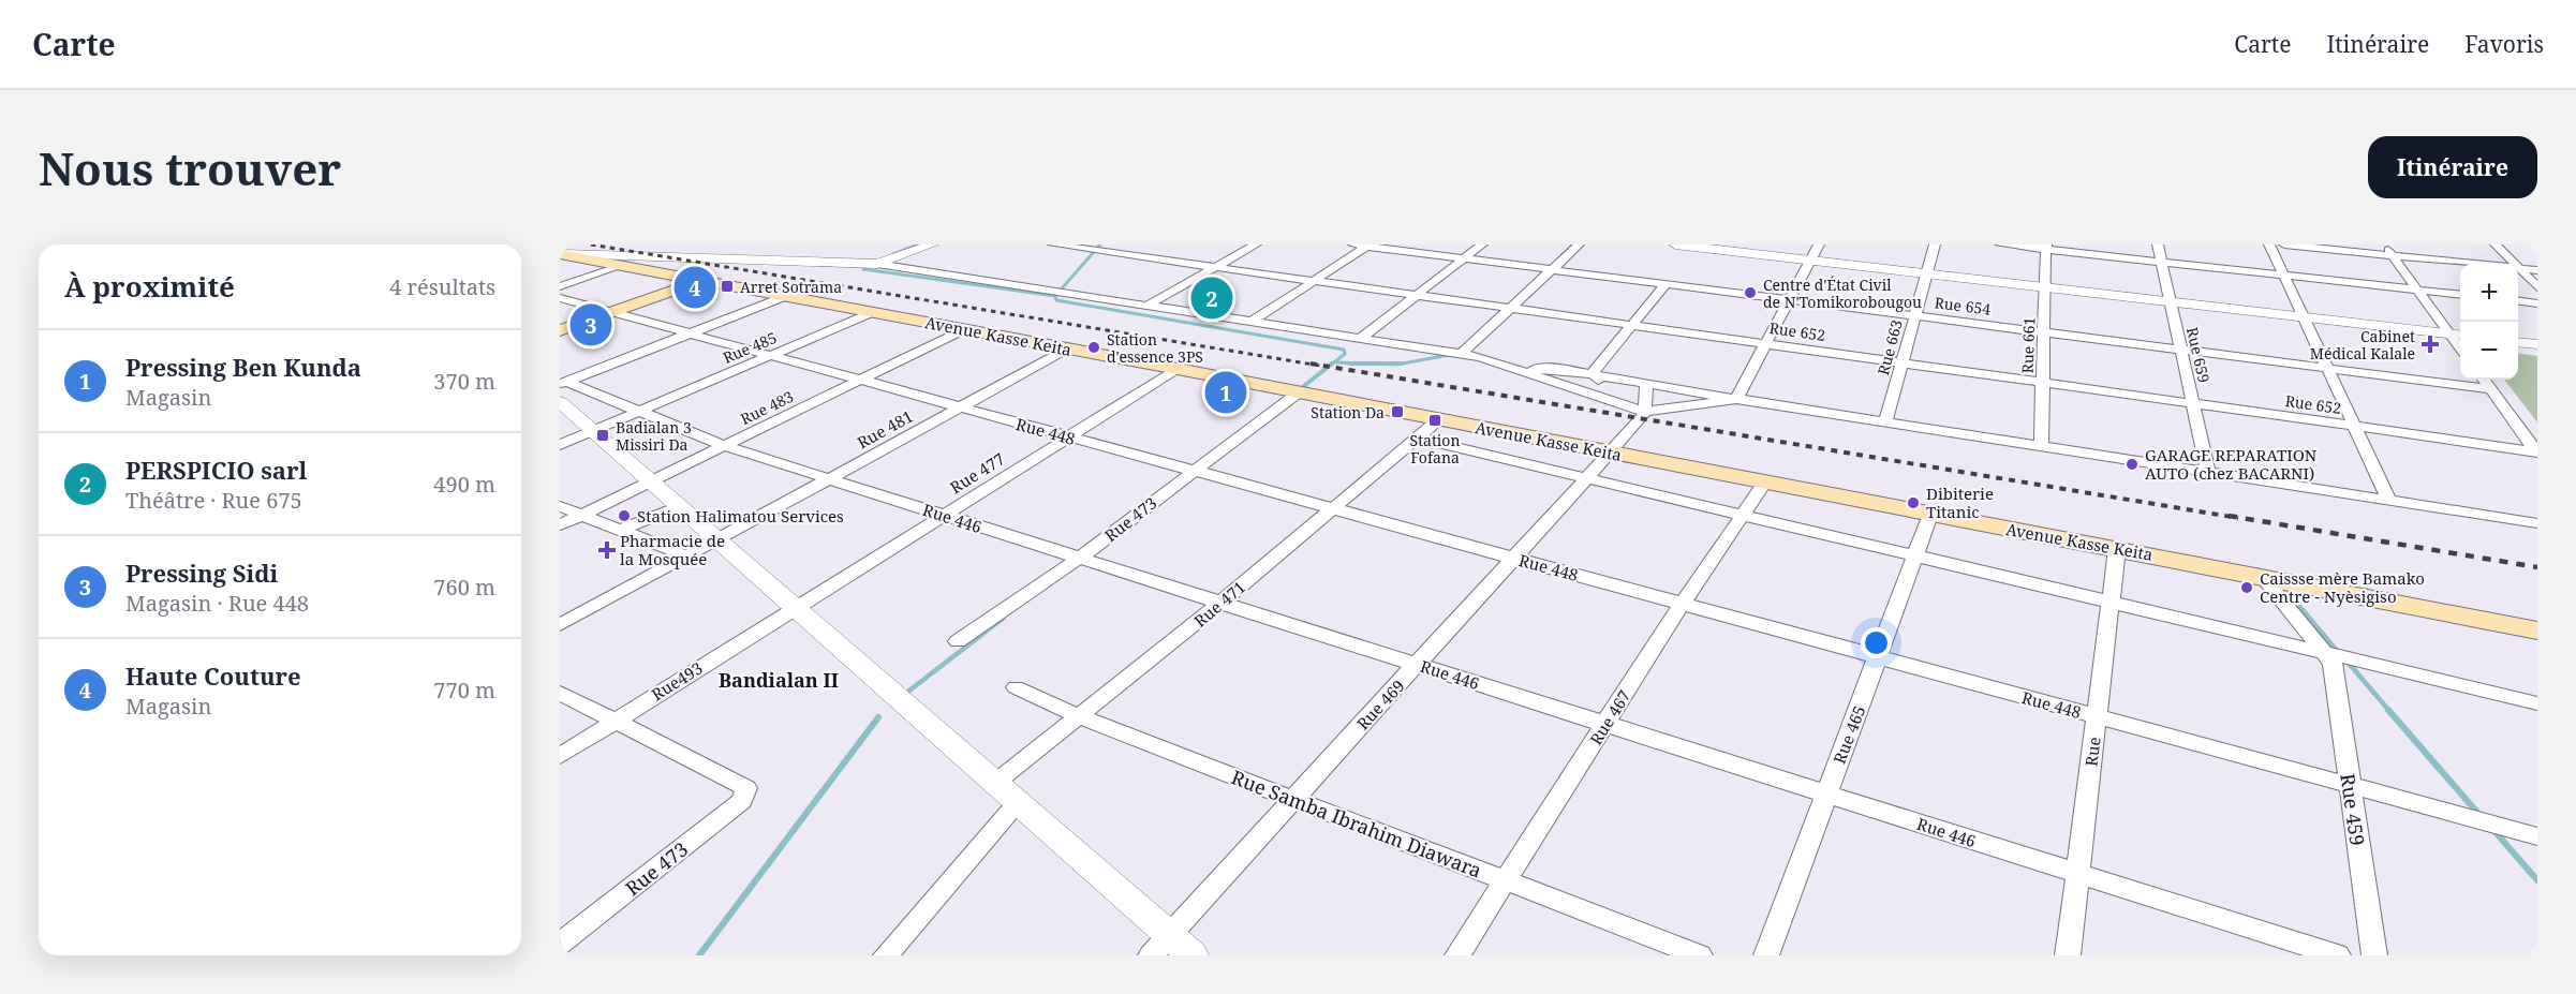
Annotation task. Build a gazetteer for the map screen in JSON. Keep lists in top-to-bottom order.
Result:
{
  "streets": {
    "main road": ["Avenue Kasse Keita"],
    "street": [
      "Rue 654",
      "Rue 652",
      "Rue 661",
      "Rue 485",
      "Rue 663",
      "Rue 659",
      "Rue 483",
      "Rue 481",
      "Rue 448",
      "Rue 477",
      "Rue 446",
      "Rue 473",
      "Rue 471",
      "Rue493",
      "Rue 469",
      "Rue 467",
      "Rue 465",
      "Rue",
      "Rue 459",
      "Rue Samba Ibrahim Diawara"
    ]
  },
  "crossings": [
    ["Rue 654", "Rue 661"],
    ["Rue 654", "Rue 663"],
    ["Rue 654", "Rue 659"],
    ["Rue 652", "Rue 661"],
    ["Rue 652", "Rue 663"],
    ["Rue 652", "Rue 659"],
    ["Avenue Kasse Keita", "Rue 485"],
    ["Avenue Kasse Keita", "Rue 483"],
    ["Avenue Kasse Keita", "Rue 481"],
    ["Avenue Kasse Keita", "Rue 477"],
    ["Avenue Kasse Keita", "Rue 473"],
    ["Avenue Kasse Keita", "Rue 471"],
    ["Avenue Kasse Keita", "Rue 469"],
    ["Avenue Kasse Keita", "Rue 467"],
    ["Avenue Kasse Keita", "Rue 465"],
    ["Avenue Kasse Keita", "Rue"],
    ["Rue 485", "Rue 448"],
    ["Rue 485", "Rue 446"],
    ["Rue 483", "Rue 448"],
    ["Rue 483", "Rue 446"],
    ["Rue 481", "Rue 448"],
    ["Rue 481", "Rue 446"],
    ["Rue 448", "Rue 477"],
    ["Rue 448", "Rue 473"],
    ["Rue 448", "Rue 471"],
    ["Rue 448", "Rue 469"],
    ["Rue 448", "Rue 467"],
    ["Rue 448", "Rue 465"],
    ["Rue 448", "Rue"],
    ["Rue 448", "Rue 459"],
    ["Rue 477", "Rue 446"],
    ["Rue 477", "Rue493"],
    ["Rue 446", "Rue 473"],
    ["Rue 446", "Rue 471"],
    ["Rue 446", "Rue 469"],
    ["Rue 446", "Rue 467"],
    ["Rue 446", "Rue 465"],
    ["Rue 446", "Rue"],
    ["Rue 473", "Rue493"],
    ["Rue 471", "Rue Samba Ibrahim Diawara"],
    ["Rue 469", "Rue Samba Ibrahim Diawara"],
    ["Rue 467", "Rue Samba Ibrahim Diawara"]
  ],
  "districts": ["Bandialan II"],
  "places": {
    "transit": [
      "Arret Sotrama",
      "Station Da",
      "Station Fofana",
      "Badialan 3 Missiri Da"
    ],
    "other": [
      "Centre d'État Civil de N'Tomikorobougou",
      "Station d'essence 3PS",
      "GARAGE REPARATION AUTO (chez BACARNI)",
      "Dibiterie Titanic",
      "Station Halimatou Services",
      "Caissse mère Bamako Centre - Nyèsigiso"
    ],
    "health": ["Cabinet Médical Kalale", "Pharmacie de la Mosquée"]
  },
  "page": {
    "header": "Carte",
    "nav": ["Carte", "Itinéraire", "Favoris"],
    "buttons": "Itinéraire",
    "title": "Nous trouver",
    "heading": ["À proximité", "4 résultats"],
    "map_buttons": ["+", "−"],
    "pins": [
      "4",
      "2",
      "3",
      "1"
    ],
    "list": [
      {
        "mark": "1",
        "name": "Pressing Ben Kunda",
        "note": "Magasin",
        "value": "370 m"
      },
      {
        "mark": "2",
        "name": "PERSPICIO sarl",
        "note": "Théâtre · Rue 675",
        "value": "490 m"
      },
      {
        "mark": "3",
        "name": "Pressing Sidi",
        "note": "Magasin · Rue 448",
        "value": "760 m"
      },
      {
        "mark": "4",
        "name": "Haute Couture",
        "note": "Magasin",
        "value": "770 m"
      }
    ]
  }
}
